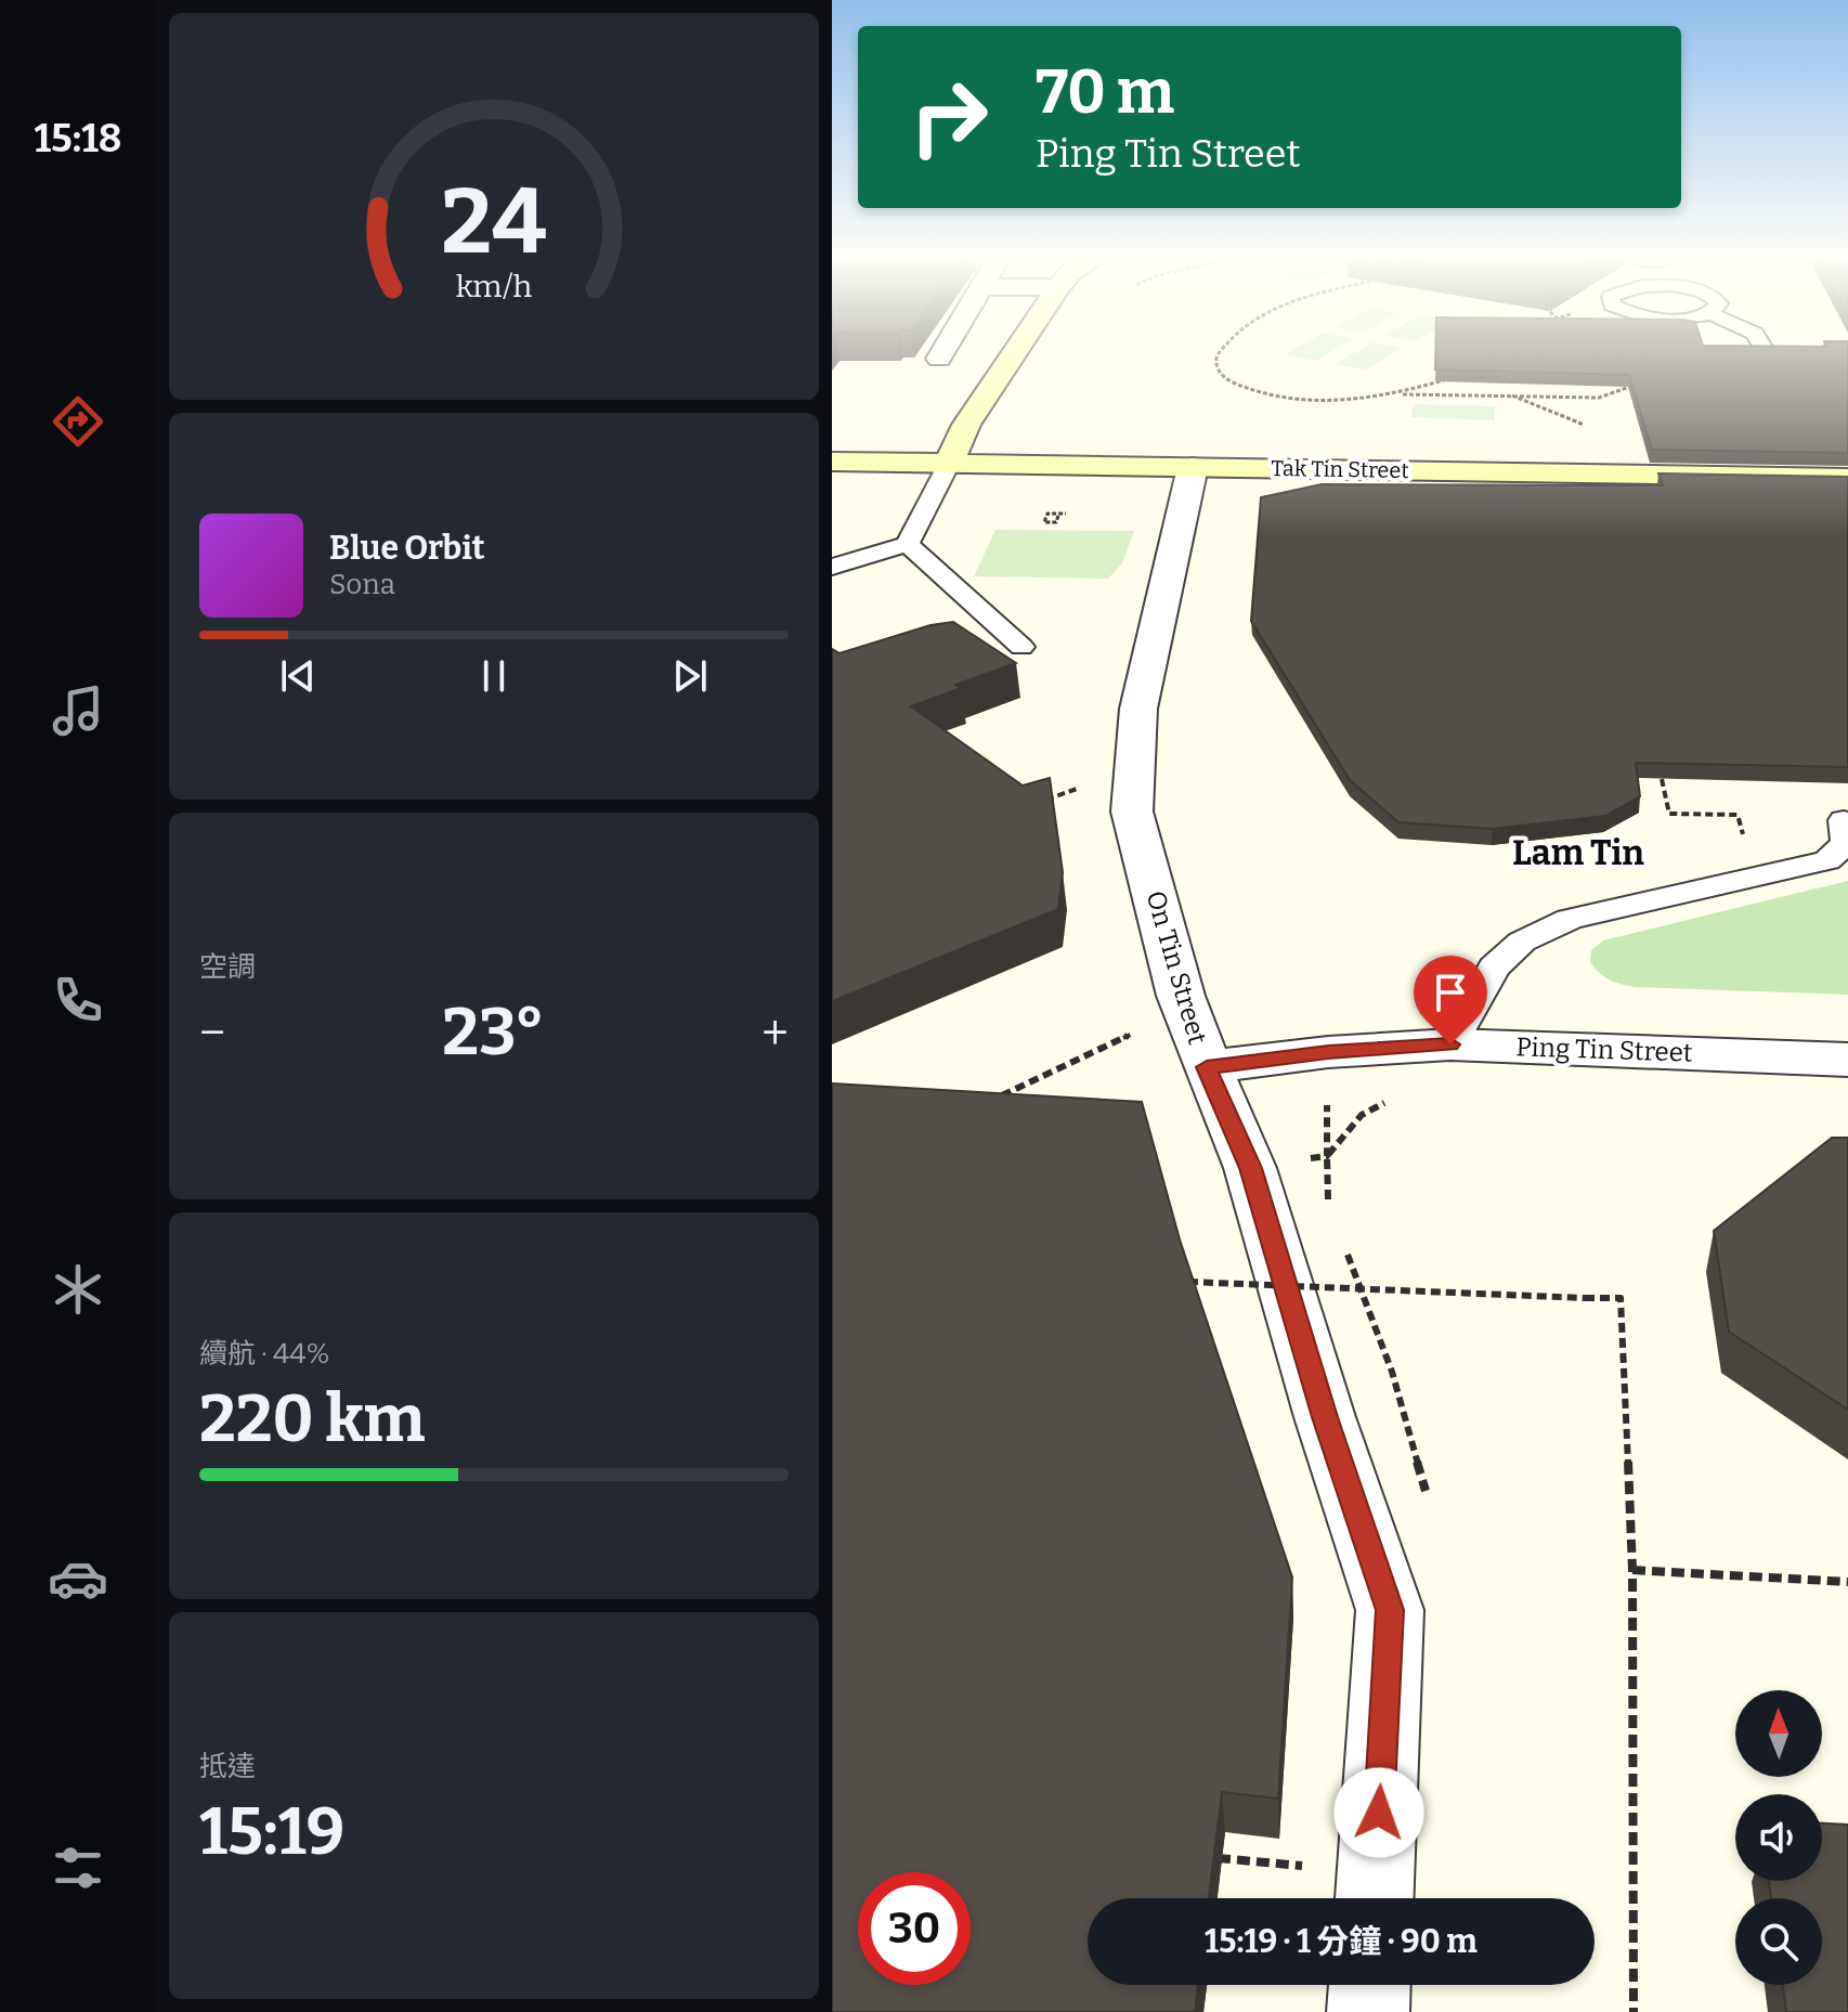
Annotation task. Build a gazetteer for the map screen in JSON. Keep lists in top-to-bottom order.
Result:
{
  "streets": {
    "street": ["Tak Tin Street", "On Tin Street", "Ping Tin Street"]
  },
  "crossings": [
    ["Tak Tin Street", "On Tin Street"],
    ["On Tin Street", "Ping Tin Street"]
  ],
  "districts": ["Lam Tin"],
  "north": "top",
  "page": {
    "tabs": "15:18",
    "turn": ["70 m", "Ping Tin Street"],
    "song": ["Blue Orbit", "Sona"],
    "tile": [
      "空調",
      ["續航 · 44%", "220 km"],
      ["抵達", "15:19"]
    ],
    "heat": ["−", "23°", "+"],
    "limit": "30",
    "trip": "15:19 · 1 分鐘 · 90 m",
    "gauge": ["24", "km/h"]
  }
}
